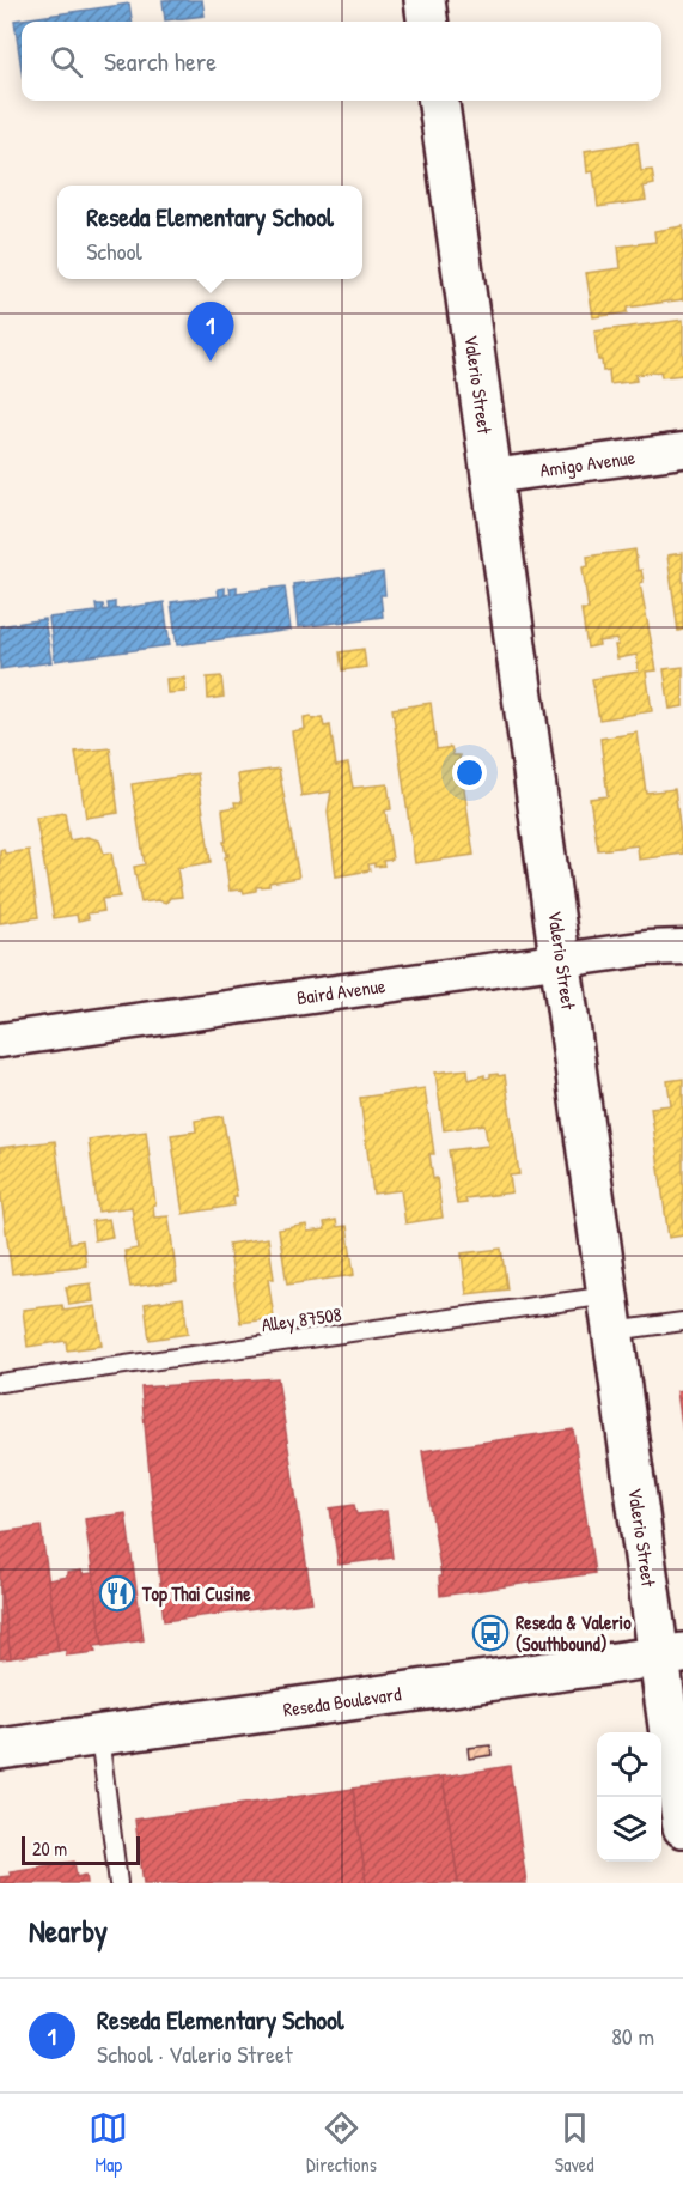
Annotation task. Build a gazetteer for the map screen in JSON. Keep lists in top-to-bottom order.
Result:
{
  "streets": {
    "street": [
      "Valerio Street",
      "Amigo Avenue",
      "Baird Avenue",
      "Reseda Boulevard"
    ],
    "lane": ["Alley 87508"]
  },
  "crossings": [
    ["Valerio Street", "Amigo Avenue"],
    ["Valerio Street", "Baird Avenue"],
    ["Valerio Street", "Alley 87508"],
    ["Valerio Street", "Reseda Boulevard"]
  ],
  "places": {
    "restaurant": ["Top Thai Cusine"],
    "bus stop": ["Reseda & Valerio (Southbound)"]
  },
  "scale_bar": "20 m",
  "page": {
    "search": "Search here",
    "popup": ["Reseda Elementary School", "School"],
    "pins": "1",
    "scale": "20 m",
    "heading": "Nearby",
    "list": [
      {
        "mark": "1",
        "name": "Reseda Elementary School",
        "note": "School · Valerio Street",
        "value": "80 m"
      }
    ],
    "nav": ["Map", "Directions", "Saved"]
  }
}
